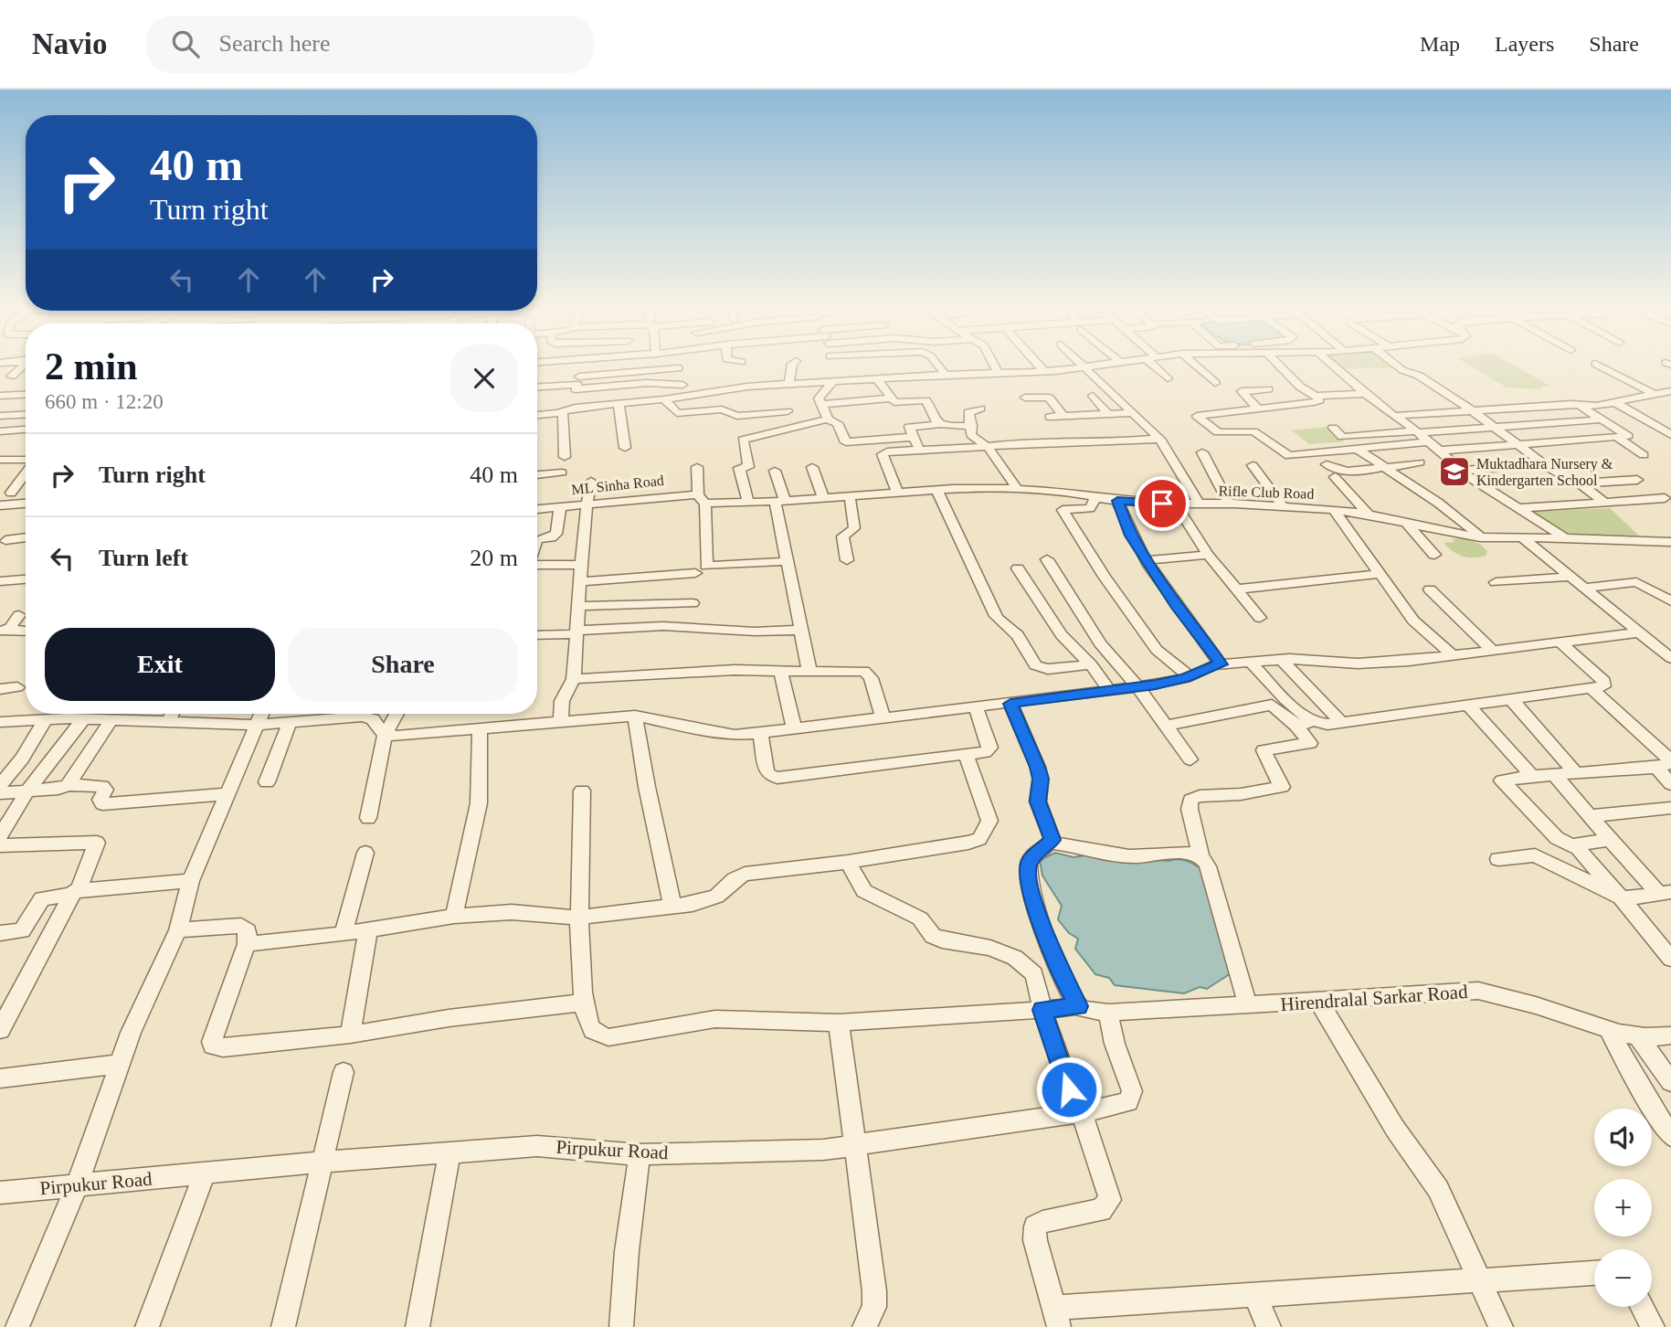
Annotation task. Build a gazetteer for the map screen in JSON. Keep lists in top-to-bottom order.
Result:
{
  "streets": {
    "street": [
      "ML Sinha Road",
      "Rifle Club Road",
      "Hirendralal Sarkar Road",
      "Pirpukur Road"
    ]
  },
  "crossings": [
    ["ML Sinha Road", "Rifle Club Road"],
    ["Hirendralal Sarkar Road", "Pirpukur Road"]
  ],
  "places": {
    "school or university": ["Muktadhara Nursery & Kindergarten School"]
  },
  "page": {
    "header": "Navio",
    "search": "Search here",
    "nav": ["Map", "Layers", "Share"],
    "turn": ["40 m", "Turn right"],
    "heading": ["2 min", "660 m · 12:20"],
    "list": [
      {
        "name": "Turn right",
        "value": "40 m"
      },
      {
        "name": "Turn left",
        "value": "20 m"
      }
    ],
    "buttons": ["Exit", "Share"],
    "map_buttons": ["+", "−"]
  }
}
